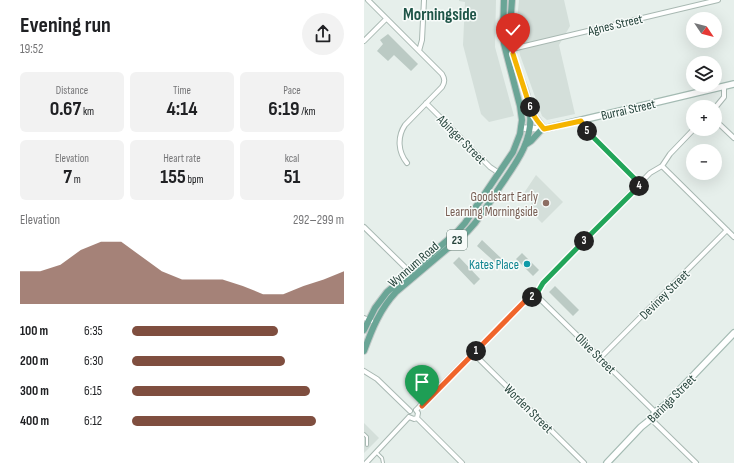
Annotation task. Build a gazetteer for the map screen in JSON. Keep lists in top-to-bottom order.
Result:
{
  "streets": {
    "main road": ["23", "Wynnum Road"],
    "street": [
      "Agnes Street",
      "Burrai Street",
      "Abinger Street",
      "Deviney Street",
      "Olive Street",
      "Baringa Street",
      "Worden Street"
    ]
  },
  "crossings": [
    ["Agnes Street", "Wynnum Road"],
    ["Burrai Street", "Wynnum Road"],
    ["Abinger Street", "Wynnum Road"],
    ["Deviney Street", "Olive Street"],
    ["Olive Street", "Baringa Street"]
  ],
  "districts": ["Morningside"],
  "places": ["Goodstart Early Learning Morningside", "Kates Place"],
  "north": "bottom right",
  "page": {
    "heading": ["Evening run", "19:52"],
    "map_buttons": ["+", "−"],
    "stats": [
      ["Distance", "0.67 km"],
      ["Time", "4:14"],
      ["Pace", "6:19 /km"],
      ["Elevation", "7 m"],
      ["Heart rate", "155 bpm"],
      ["kcal", "51"]
    ],
    "pins": [
      "6",
      "5",
      "4",
      "3",
      "2",
      "1"
    ],
    "chart": ["Elevation", "292–299 m"],
    "list": [
      {
        "name": "100 m",
        "note": "6:35"
      },
      {
        "name": "200 m",
        "note": "6:30"
      },
      {
        "name": "300 m",
        "note": "6:15"
      },
      {
        "name": "400 m",
        "note": "6:12"
      }
    ]
  }
}
